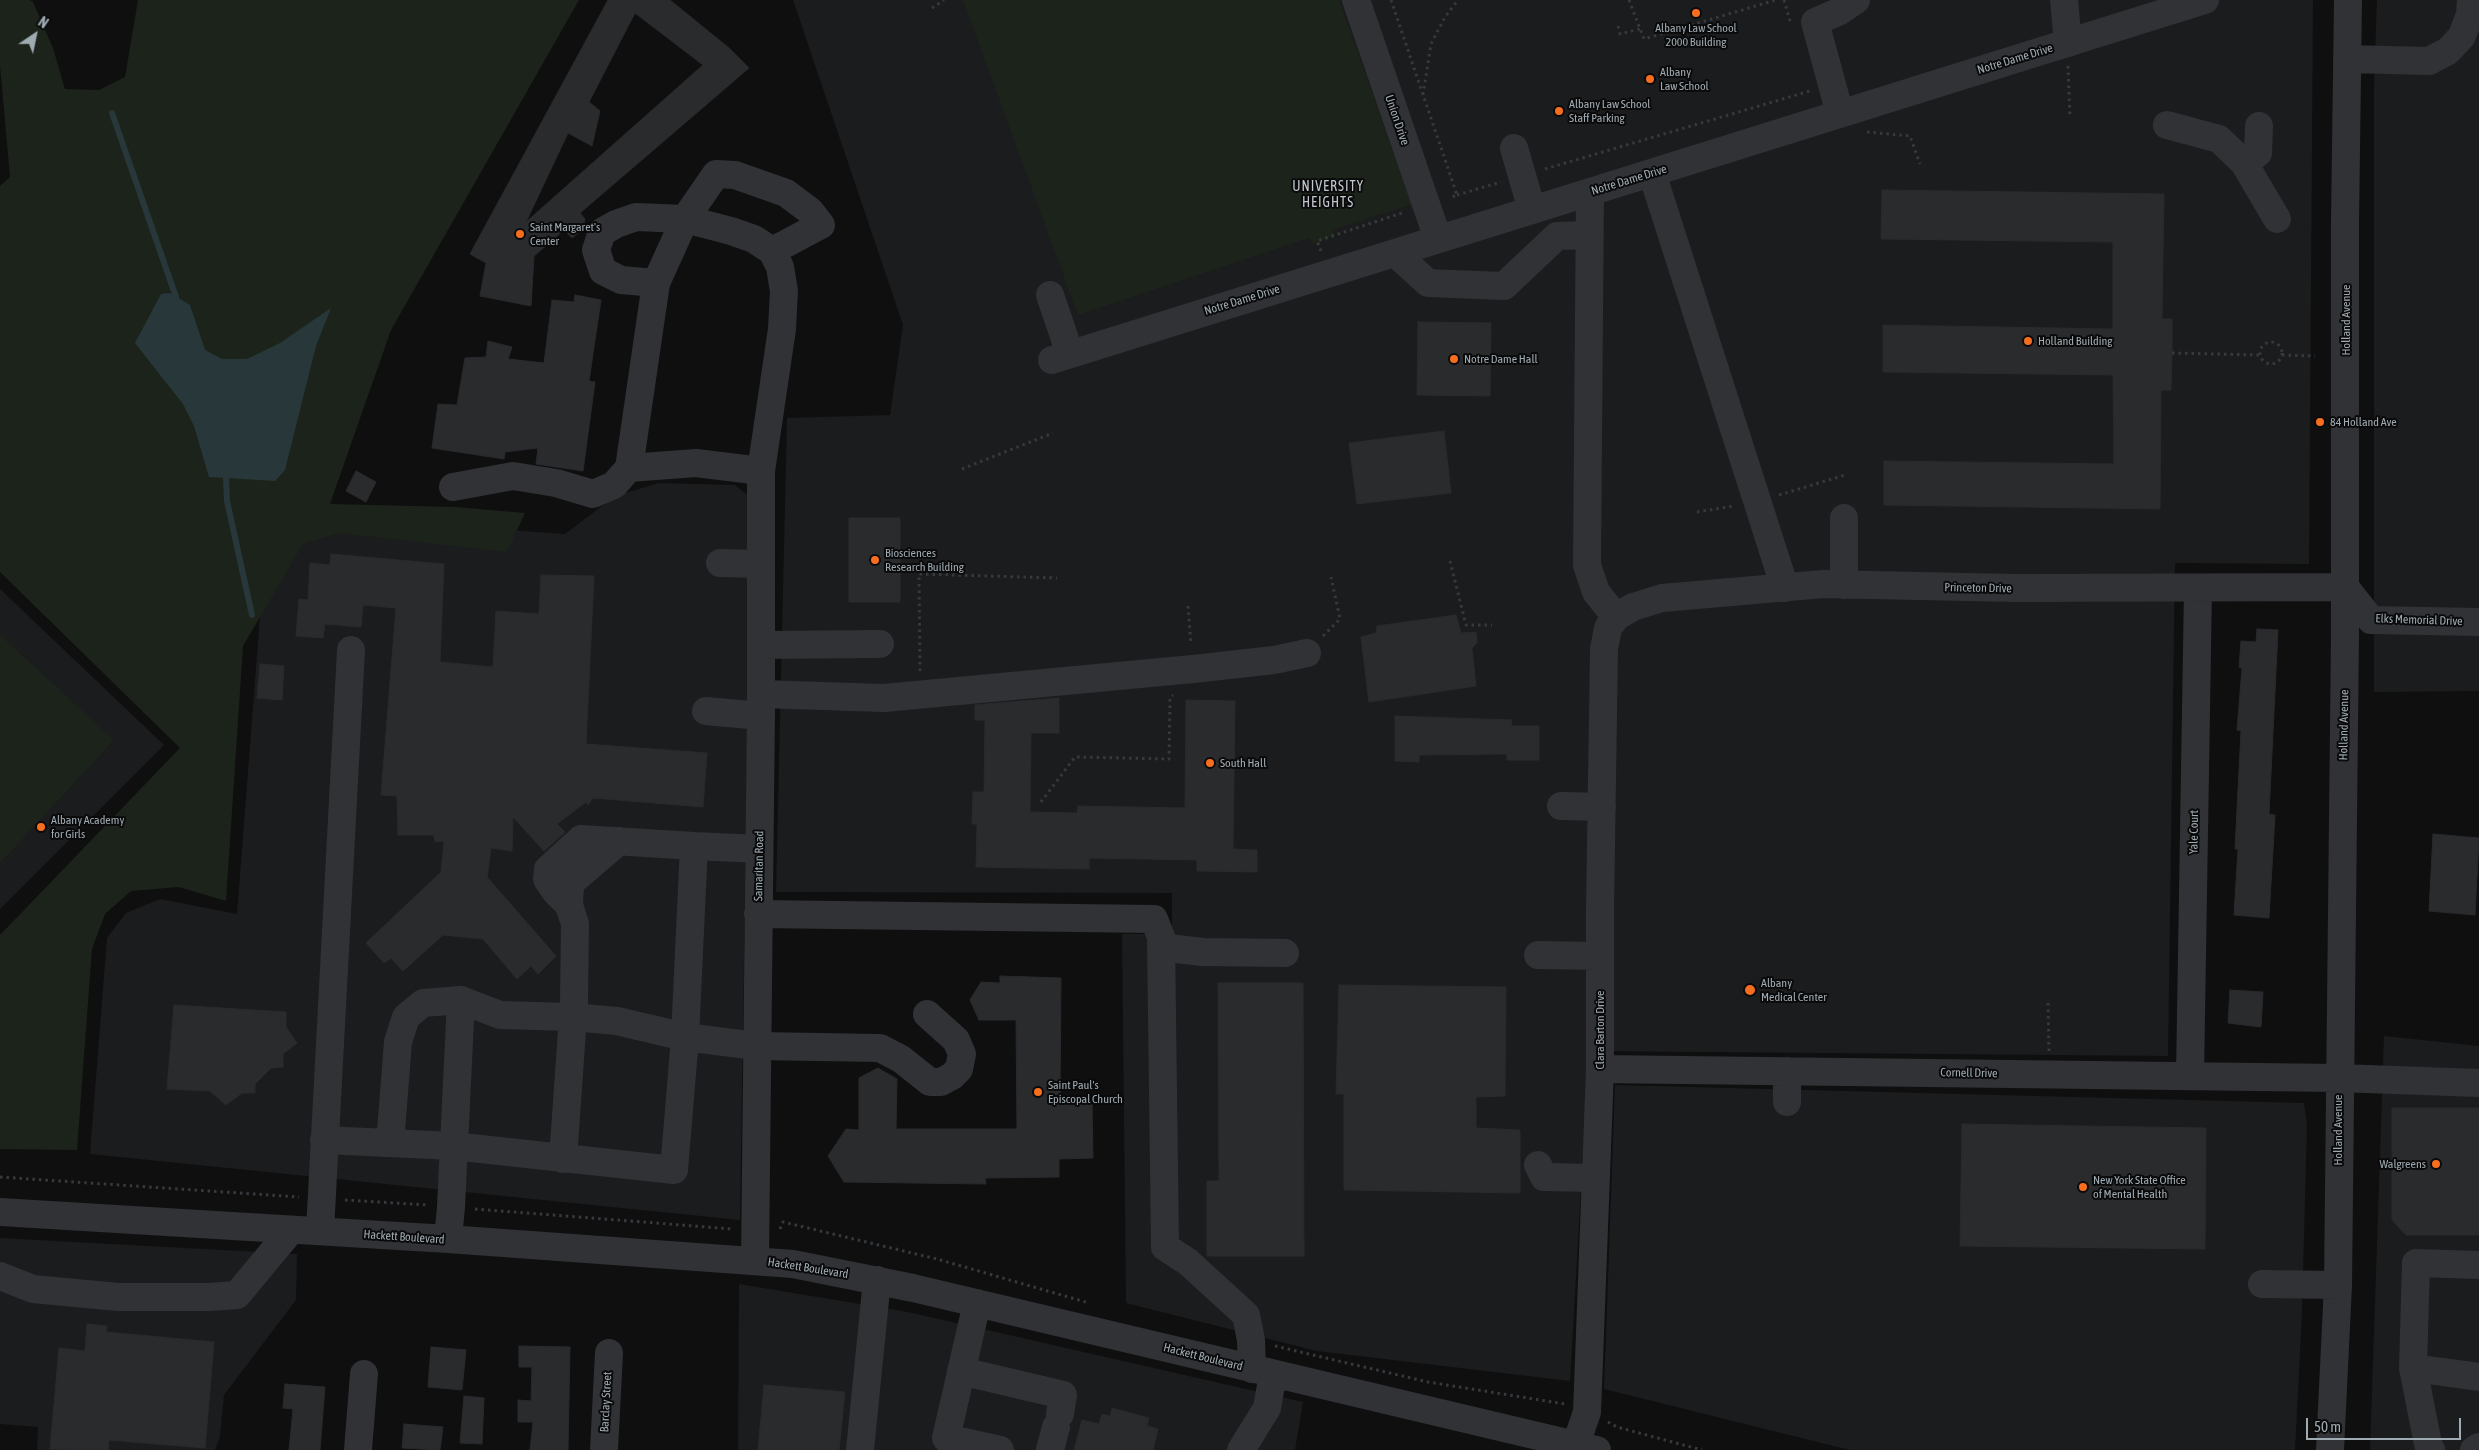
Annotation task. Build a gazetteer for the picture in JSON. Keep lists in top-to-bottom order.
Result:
{
  "streets": {
    "street": [
      "Notre Dame Drive",
      "Union Drive",
      "Holland Avenue",
      "Princeton Drive",
      "Elks Memorial Drive",
      "Yale Court",
      "Samaritan Road",
      "Clara Barton Drive",
      "Cornell Drive",
      "Hackett Boulevard",
      "Barclay Street"
    ]
  },
  "crossings": [
    ["Notre Dame Drive", "Union Drive"],
    ["Holland Avenue", "Princeton Drive"],
    ["Holland Avenue", "Elks Memorial Drive"],
    ["Holland Avenue", "Cornell Drive"],
    ["Princeton Drive", "Elks Memorial Drive"],
    ["Princeton Drive", "Yale Court"],
    ["Princeton Drive", "Clara Barton Drive"],
    ["Yale Court", "Cornell Drive"],
    ["Samaritan Road", "Hackett Boulevard"],
    ["Clara Barton Drive", "Cornell Drive"],
    ["Clara Barton Drive", "Hackett Boulevard"]
  ],
  "districts": ["UNIVERSITY HEIGHTS"],
  "places": [
    "Albany Law School 2000 Building",
    "Albany Law School",
    "Albany Law School Staff Parking",
    "Saint Margaret's Center",
    "Holland Building",
    "Notre Dame Hall",
    "84 Holland Ave",
    "Biosciences Research Building",
    "South Hall",
    "Albany Academy for Girls",
    "Albany Medical Center",
    "Saint Paul's Episcopal Church",
    "Walgreens",
    "New York State Office of Mental Health"
  ],
  "scale_bar": "50 m",
  "north": "top right"
}
